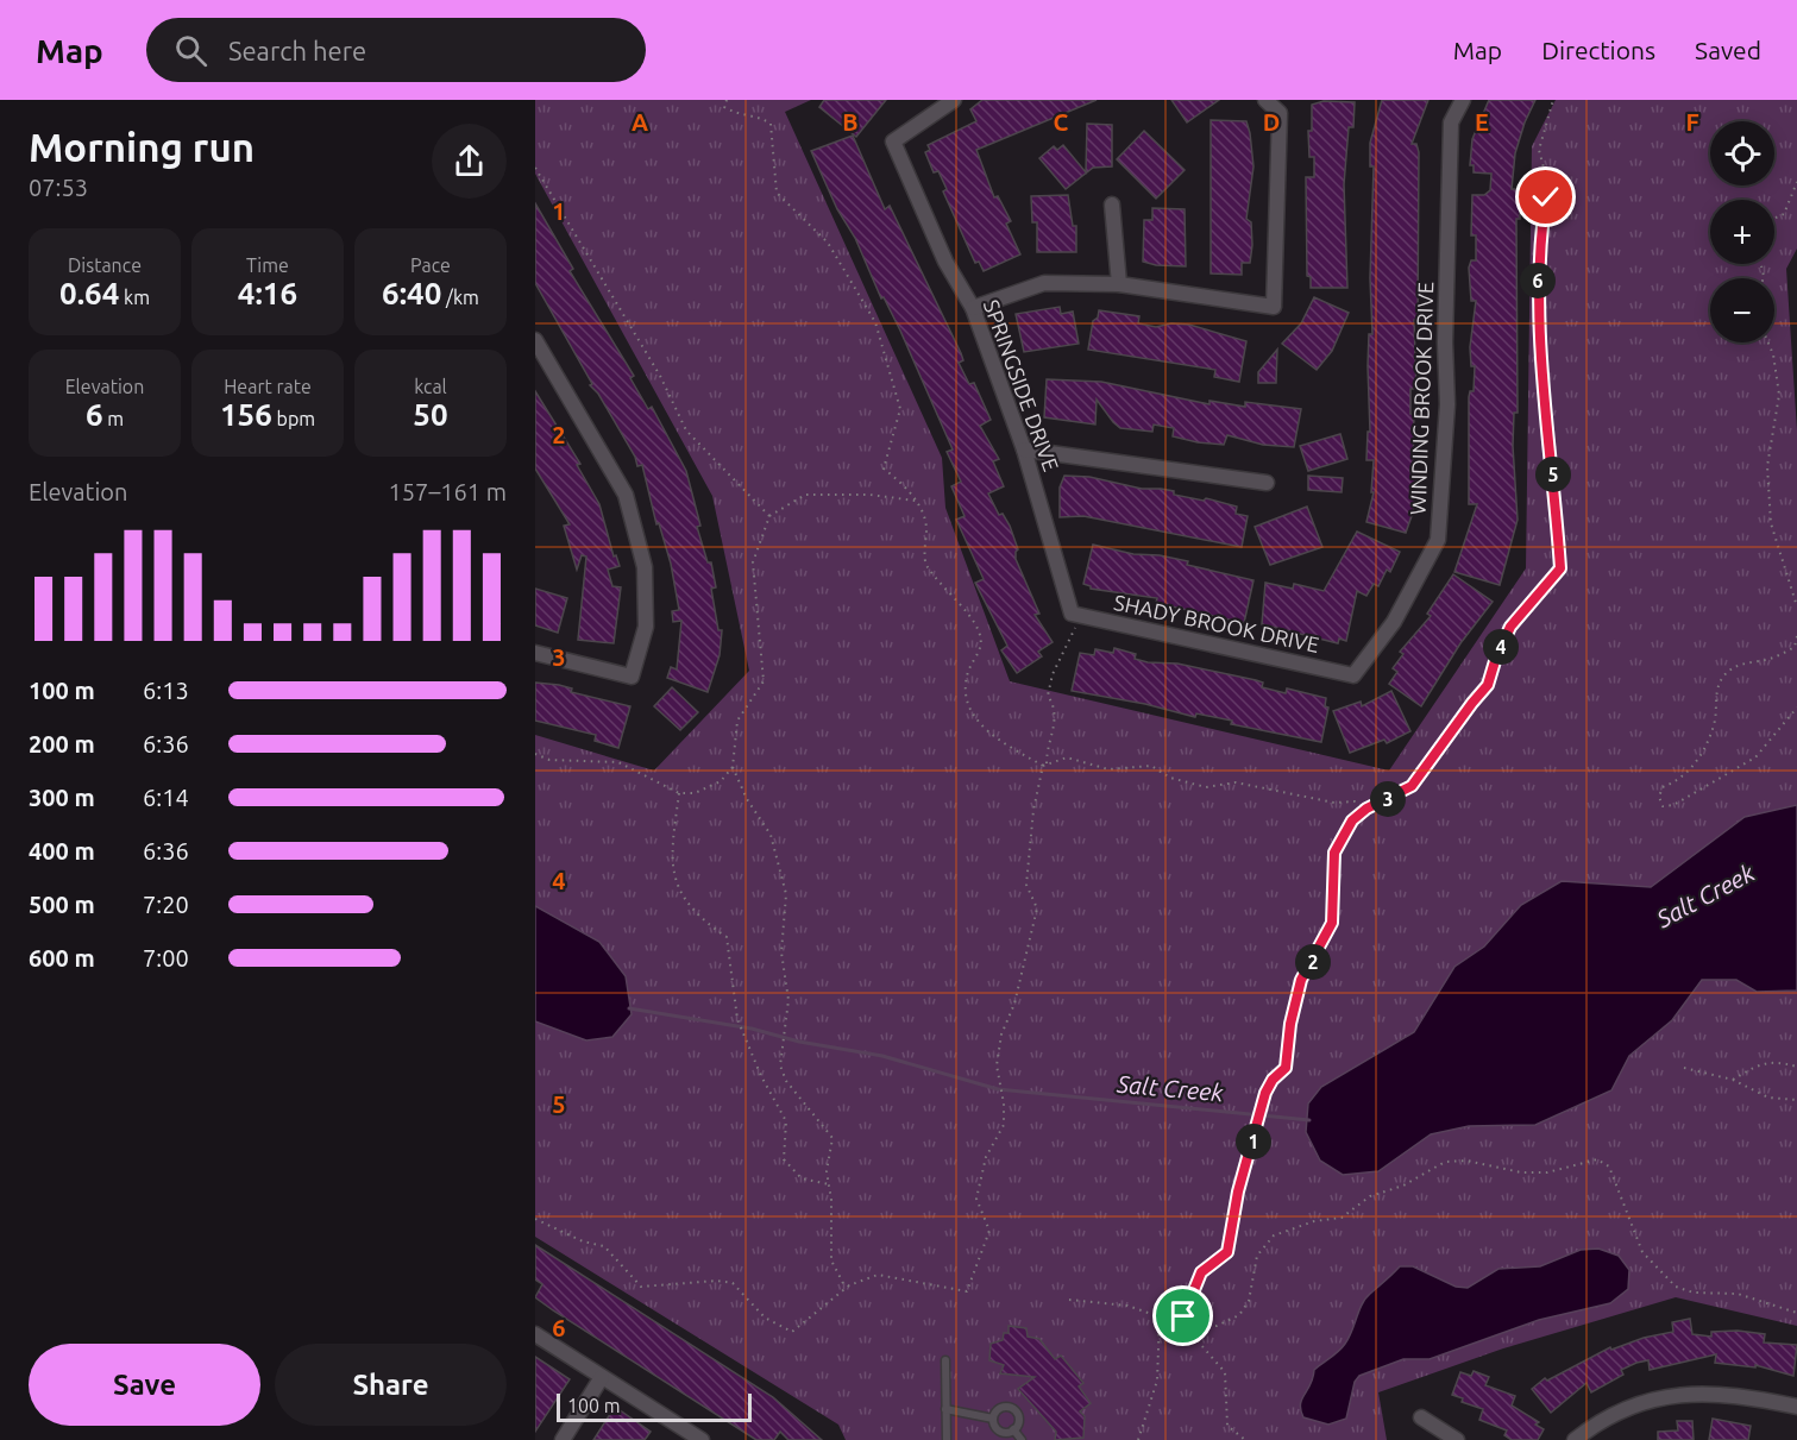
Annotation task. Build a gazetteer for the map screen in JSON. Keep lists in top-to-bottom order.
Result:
{
  "streets": {
    "street": ["SPRINGSIDE DRIVE", "WINDING BROOK DRIVE", "SHADY BROOK DRIVE"]
  },
  "crossings": [
    ["SPRINGSIDE DRIVE", "SHADY BROOK DRIVE"],
    ["WINDING BROOK DRIVE", "SHADY BROOK DRIVE"]
  ],
  "water": ["Salt Creek"],
  "scale_bar": "100 m",
  "page": {
    "header": "Map",
    "search": "Search here",
    "nav": ["Map", "Directions", "Saved"],
    "heading": ["Morning run", "07:53"],
    "map_buttons": ["+", "−"],
    "stats": [
      ["Distance", "0.64 km"],
      ["Time", "4:16"],
      ["Pace", "6:40 /km"],
      ["Elevation", "6 m"],
      ["Heart rate", "156 bpm"],
      ["kcal", "50"]
    ],
    "pins": [
      "6",
      "5",
      "4",
      "3",
      "2",
      "1"
    ],
    "chart": ["Elevation", "157–161 m"],
    "list": [
      {
        "name": "100 m",
        "note": "6:13"
      },
      {
        "name": "200 m",
        "note": "6:36"
      },
      {
        "name": "300 m",
        "note": "6:14"
      },
      {
        "name": "400 m",
        "note": "6:36"
      },
      {
        "name": "500 m",
        "note": "7:20"
      },
      {
        "name": "600 m",
        "note": "7:00"
      }
    ],
    "buttons": ["Save", "Share"],
    "scale": "100 m"
  },
  "grid": {
    "columns": [
      "A",
      "B",
      "C",
      "D",
      "E",
      "F"
    ],
    "rows": [
      "1",
      "2",
      "3",
      "4",
      "5",
      "6"
    ]
  }
}
